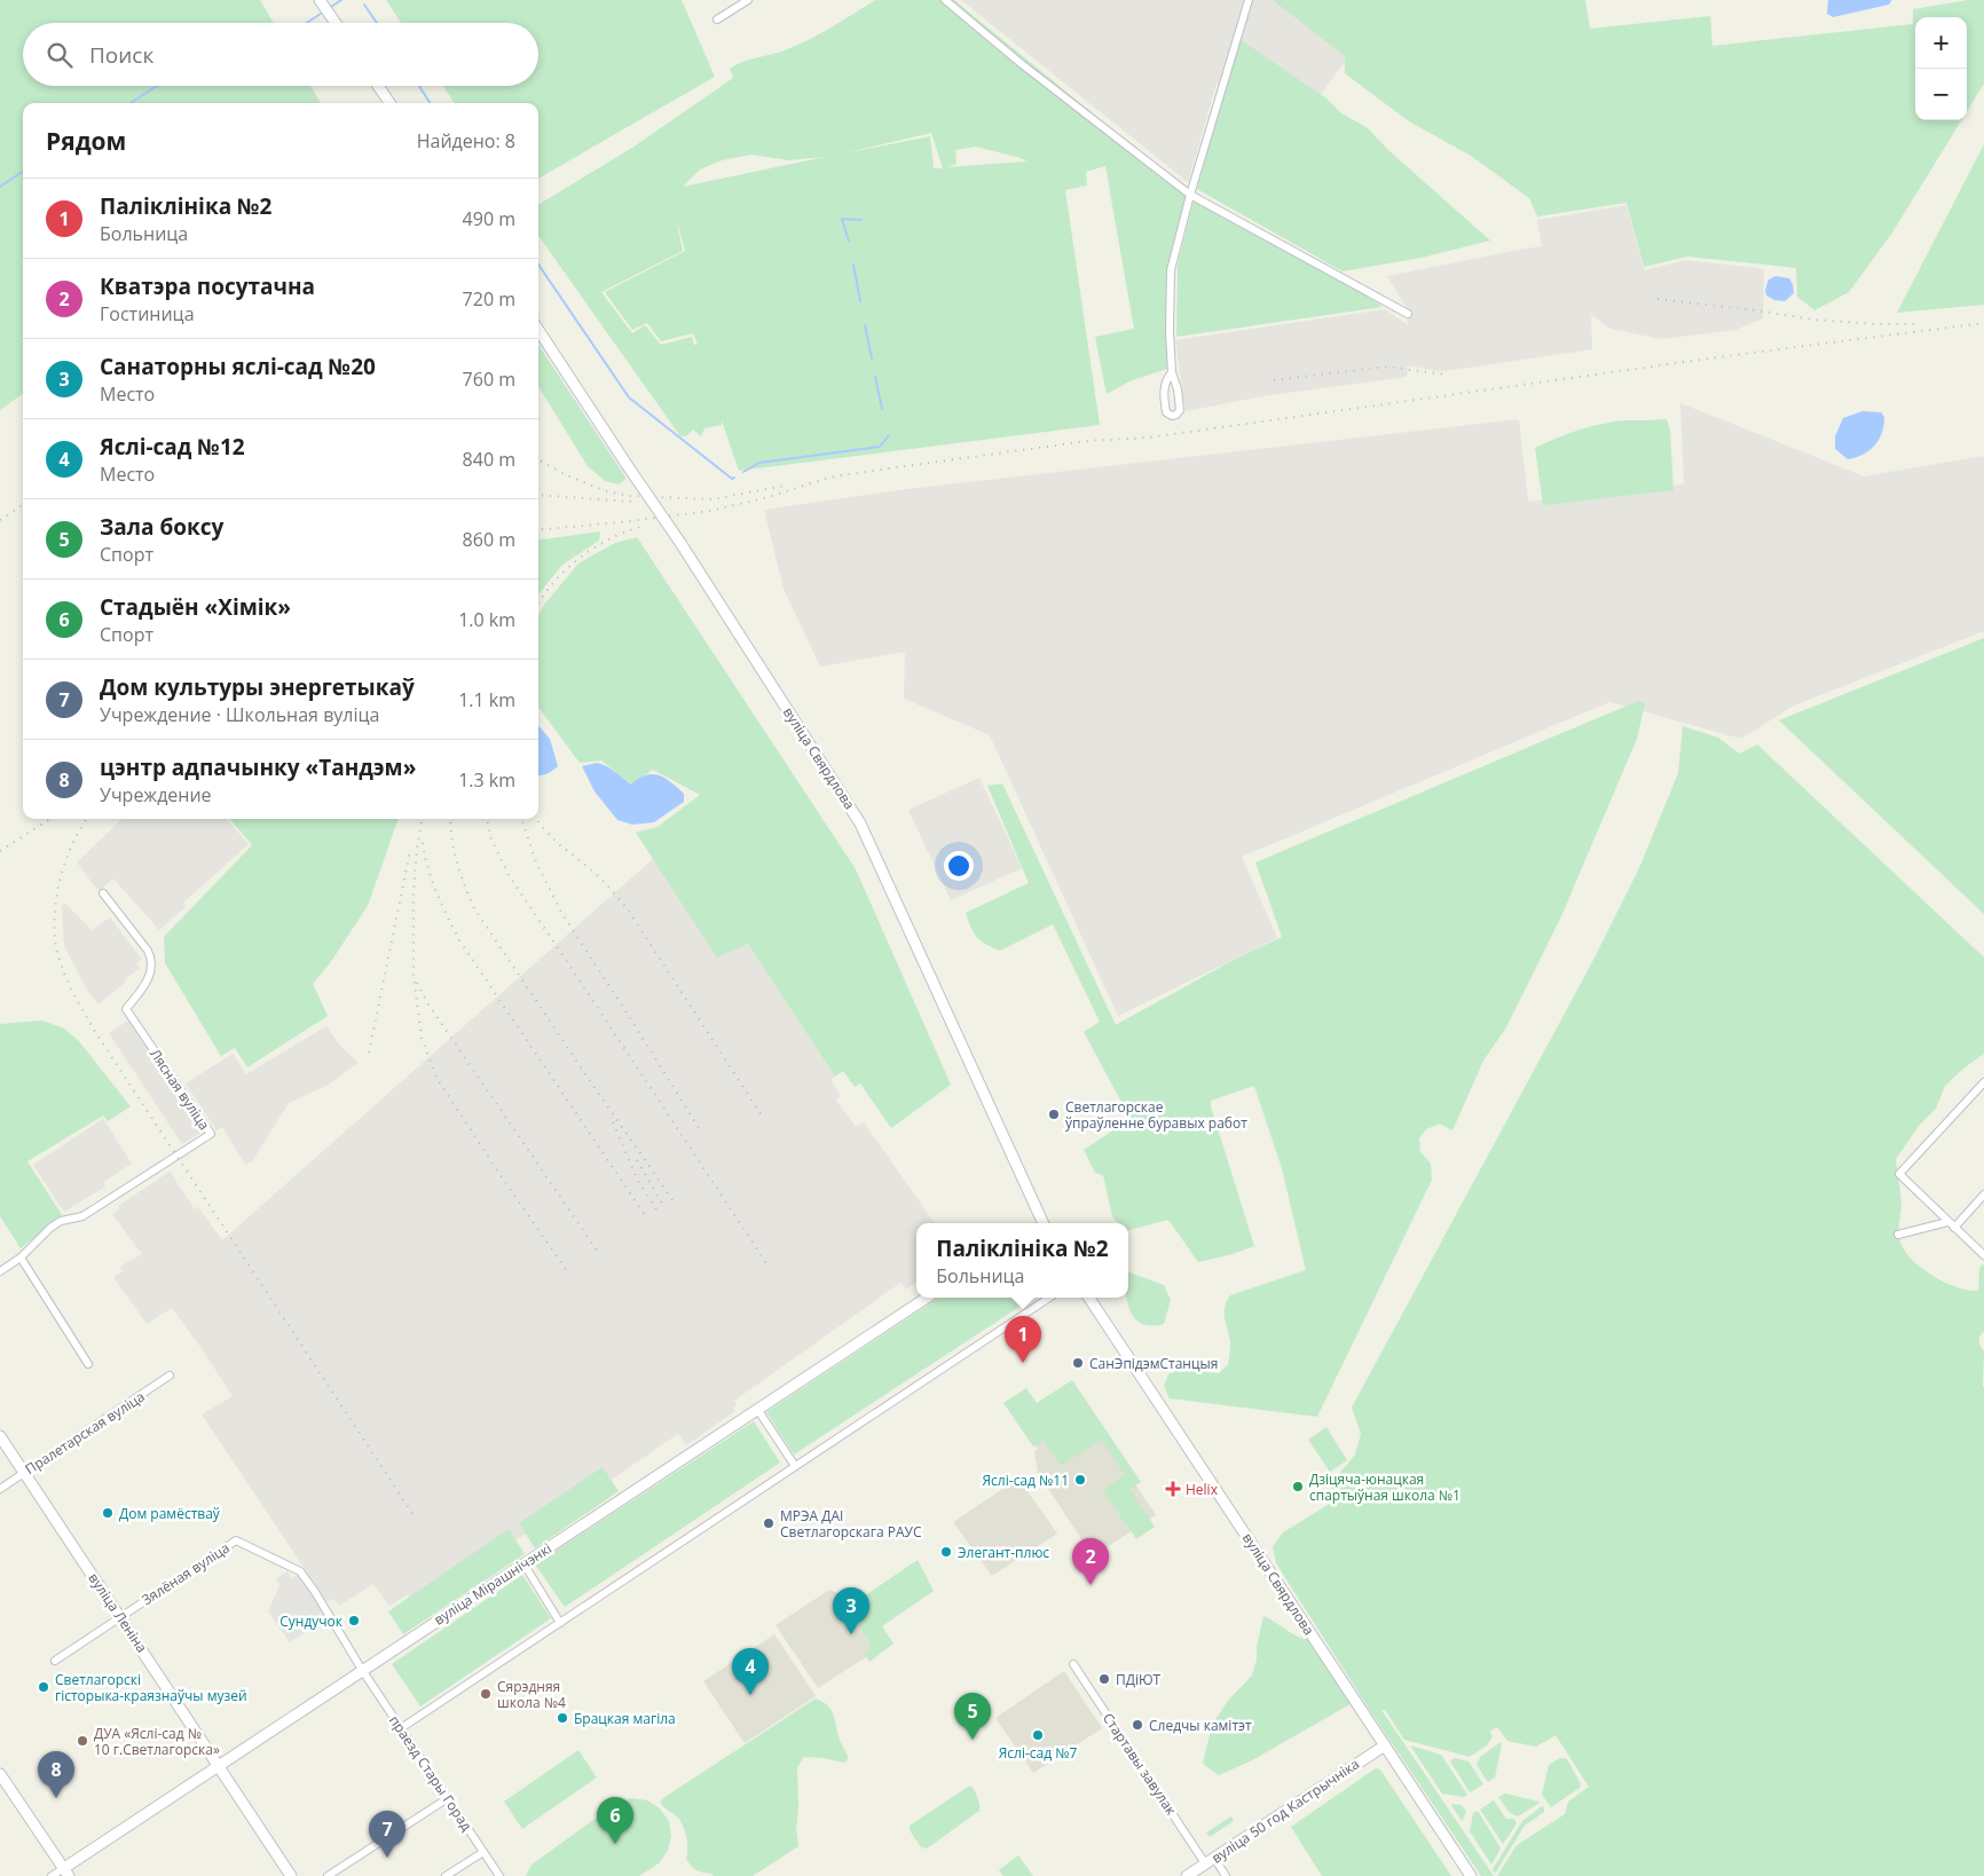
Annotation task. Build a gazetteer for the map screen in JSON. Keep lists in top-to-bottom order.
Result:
{
  "streets": {
    "street": [
      "вуліца Свярдлова",
      "Лясная вуліца",
      "Пралетарская вуліца",
      "Зялёная вуліца",
      "вуліца Мірашнічэнкі",
      "вуліца Леніна",
      "Стартавы завулак",
      "праезд Стары Горад",
      "вуліца 50 год Кастрычніка"
    ]
  },
  "crossings": [
    ["вуліца Свярдлова", "вуліца 50 год Кастрычніка"],
    ["Пралетарская вуліца", "вуліца Леніна"],
    ["Зялёная вуліца", "вуліца Леніна"],
    ["Зялёная вуліца", "праезд Стары Горад"],
    ["вуліца Мірашнічэнкі", "вуліца Леніна"],
    ["вуліца Мірашнічэнкі", "праезд Стары Горад"],
    ["Стартавы завулак", "вуліца 50 год Кастрычніка"]
  ],
  "places": {
    "other": [
      "Светлагорскае ўпраўленне буравых работ",
      "СанЭпідэмСтанцыя",
      "Яслі-сад №11",
      "Дзіцяча-юнацкая спартыўная школа №1",
      "Дом рамёстваў",
      "МРЭА ДАІ Светлагорскага РАУС",
      "Элегант-плюс",
      "Сундучок",
      "ПДіЮТ",
      "Светлагорскі гісторыка-краязнаўчы музей",
      "Сярэдняя школа №4",
      "Брацкая магіла",
      "Следчы камітэт",
      "Яслі-сад №7",
      "ДУА «Яслі-сад № 10 г.Светлагорска»"
    ],
    "health": ["Helix"]
  },
  "page": {
    "map_buttons": ["+", "−"],
    "search": "Поиск",
    "heading": ["Рядом", "Найдено: 8"],
    "list": [
      {
        "mark": "1",
        "name": "Паліклініка №2",
        "note": "Больница",
        "value": "490 m"
      },
      {
        "mark": "2",
        "name": "Кватэра посутачна",
        "note": "Гостиница",
        "value": "720 m"
      },
      {
        "mark": "3",
        "name": "Санаторны яслі-сад №20",
        "note": "Место",
        "value": "760 m"
      },
      {
        "mark": "4",
        "name": "Яслі-сад №12",
        "note": "Место",
        "value": "840 m"
      },
      {
        "mark": "5",
        "name": "Зала боксу",
        "note": "Спорт",
        "value": "860 m"
      },
      {
        "mark": "6",
        "name": "Стадыён «Хімік»",
        "note": "Спорт",
        "value": "1.0 km"
      },
      {
        "mark": "7",
        "name": "Дом культуры энергетыкаў",
        "note": "Учреждение · Школьная вуліца",
        "value": "1.1 km"
      },
      {
        "mark": "8",
        "name": "цэнтр адпачынку «Тандэм»",
        "note": "Учреждение",
        "value": "1.3 km"
      }
    ],
    "popup": ["Паліклініка №2", "Больница"],
    "pins": [
      "1",
      "2",
      "3",
      "4",
      "5",
      "8",
      "6",
      "7"
    ]
  }
}
